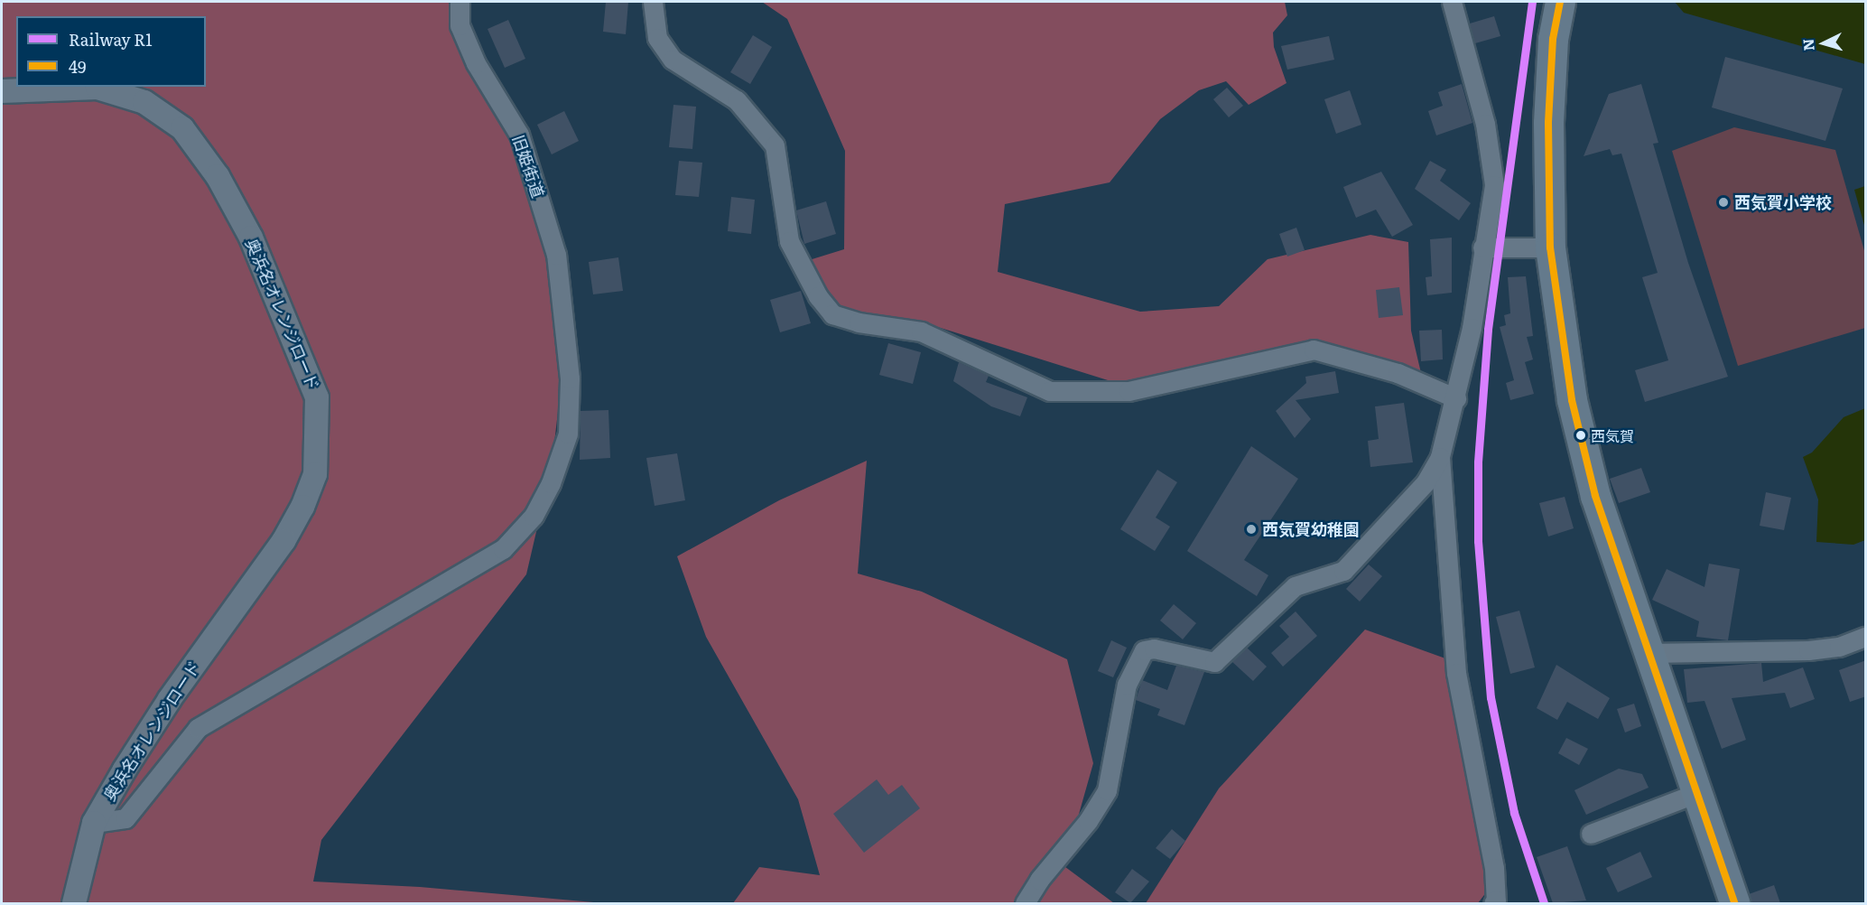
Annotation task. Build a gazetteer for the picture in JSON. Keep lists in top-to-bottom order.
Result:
{
  "streets": {
    "street": ["旧姫街道", "奥浜名オレンジロード"]
  },
  "crossings": [
    ["旧姫街道", "奥浜名オレンジロード"]
  ],
  "places": ["西気賀小学校", "西気賀", "西気賀幼稚園"],
  "lines": ["rail line R1", "transit line 49"],
  "legend": ["Railway R1", "49"],
  "north": "left"
}
